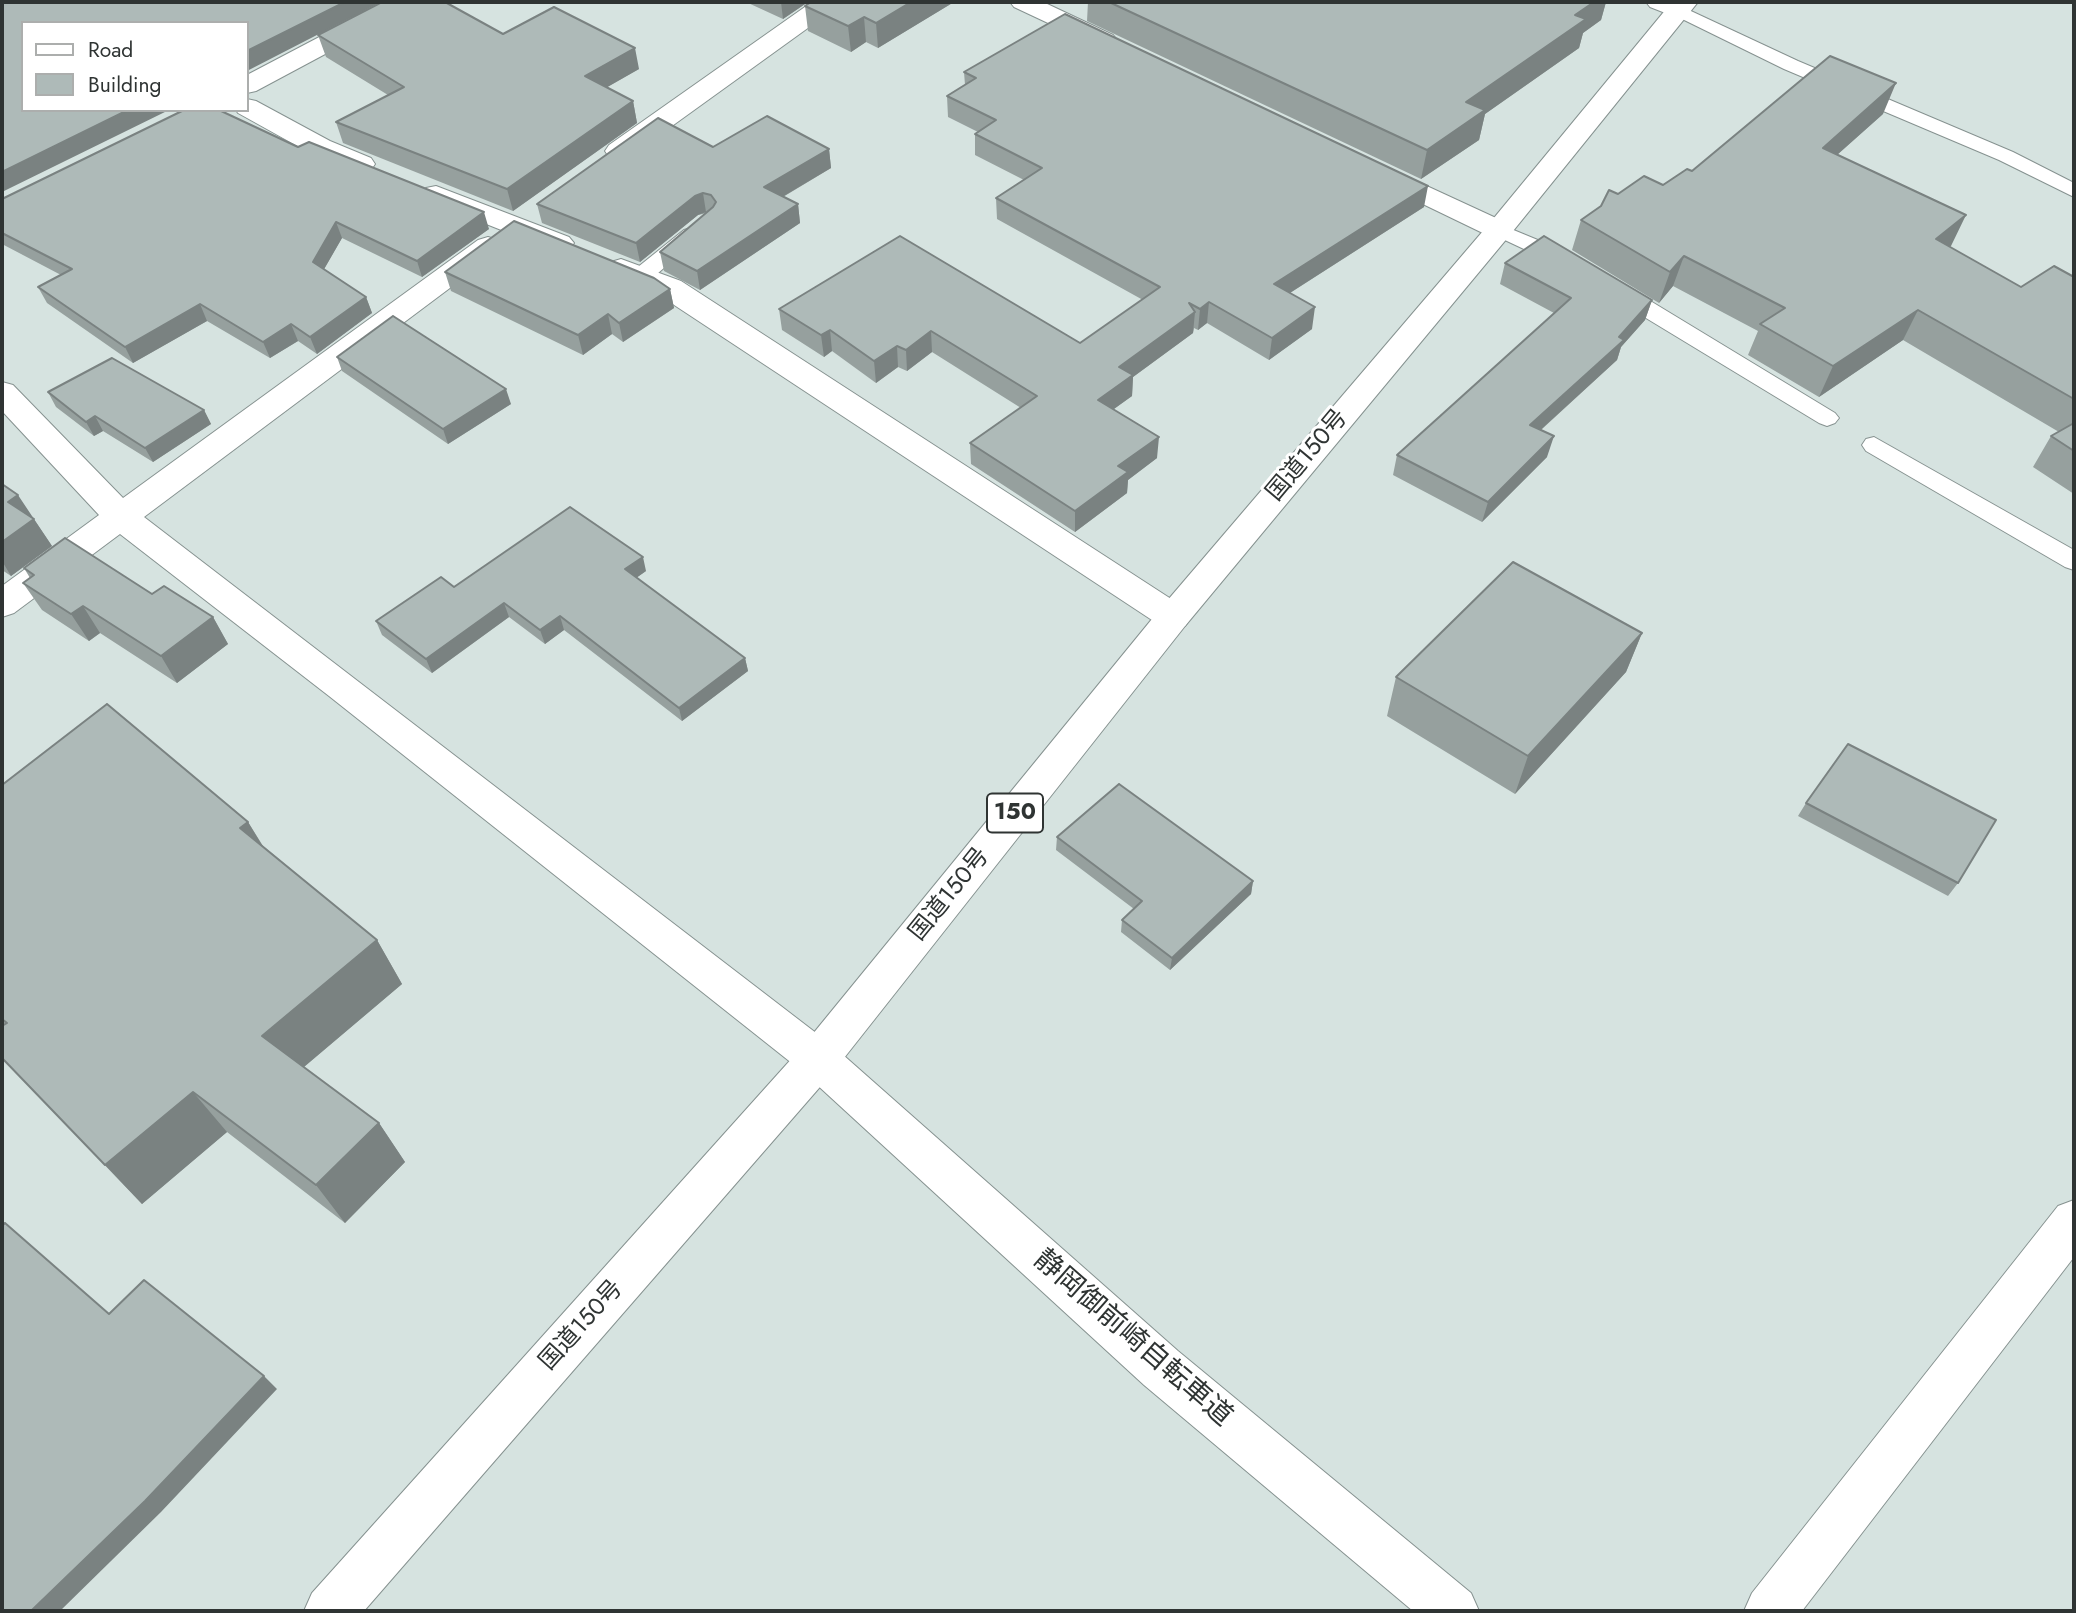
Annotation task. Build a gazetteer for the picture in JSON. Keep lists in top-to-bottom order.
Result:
{
  "streets": {
    "main road": ["国道150号", "150", "静岡御前崎自転車道"]
  },
  "crossings": [
    ["国道150号", "静岡御前崎自転車道"]
  ],
  "legend": ["Road", "Building"]
}
